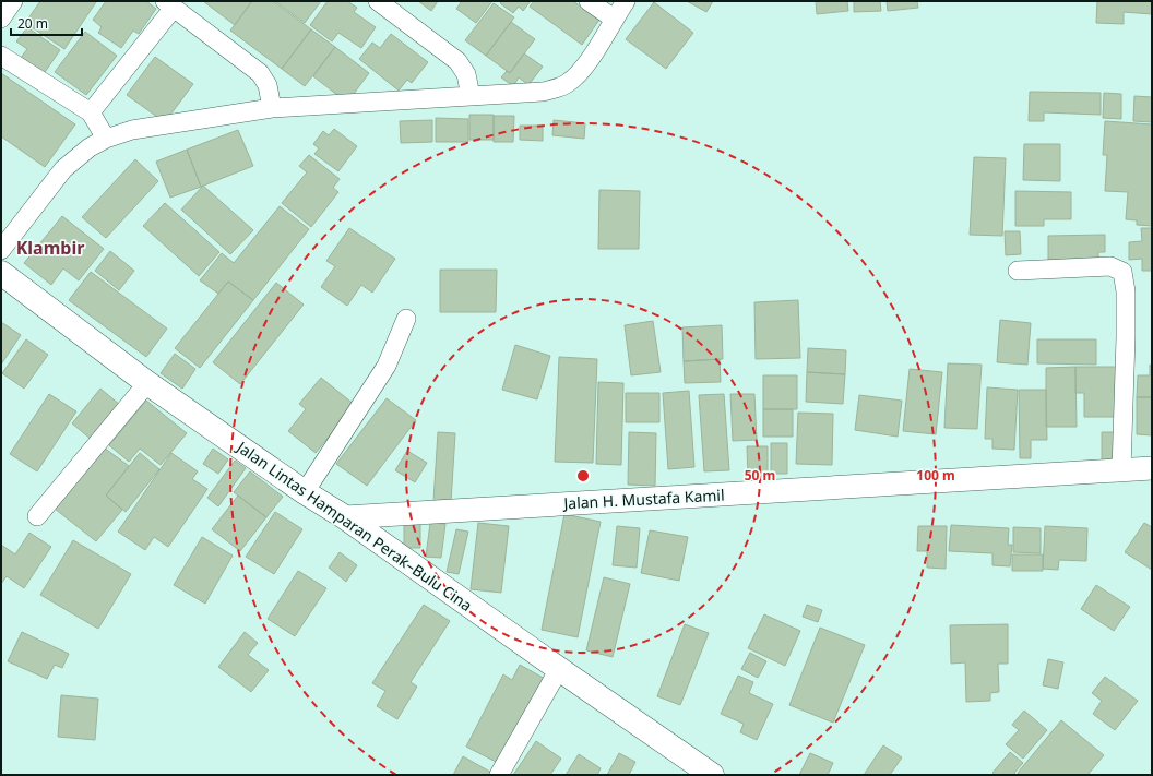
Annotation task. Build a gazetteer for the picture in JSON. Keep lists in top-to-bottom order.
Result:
{
  "streets": {
    "main road": ["Jalan Lintas Hamparan Perak–Bulu Cina"],
    "street": ["Jalan H. Mustafa Kamil"]
  },
  "crossings": [
    ["Jalan H. Mustafa Kamil", "Jalan Lintas Hamparan Perak–Bulu Cina"]
  ],
  "districts": ["Klambir"],
  "scale_bar": "20 m",
  "rings": ["50 m", "100 m"]
}
